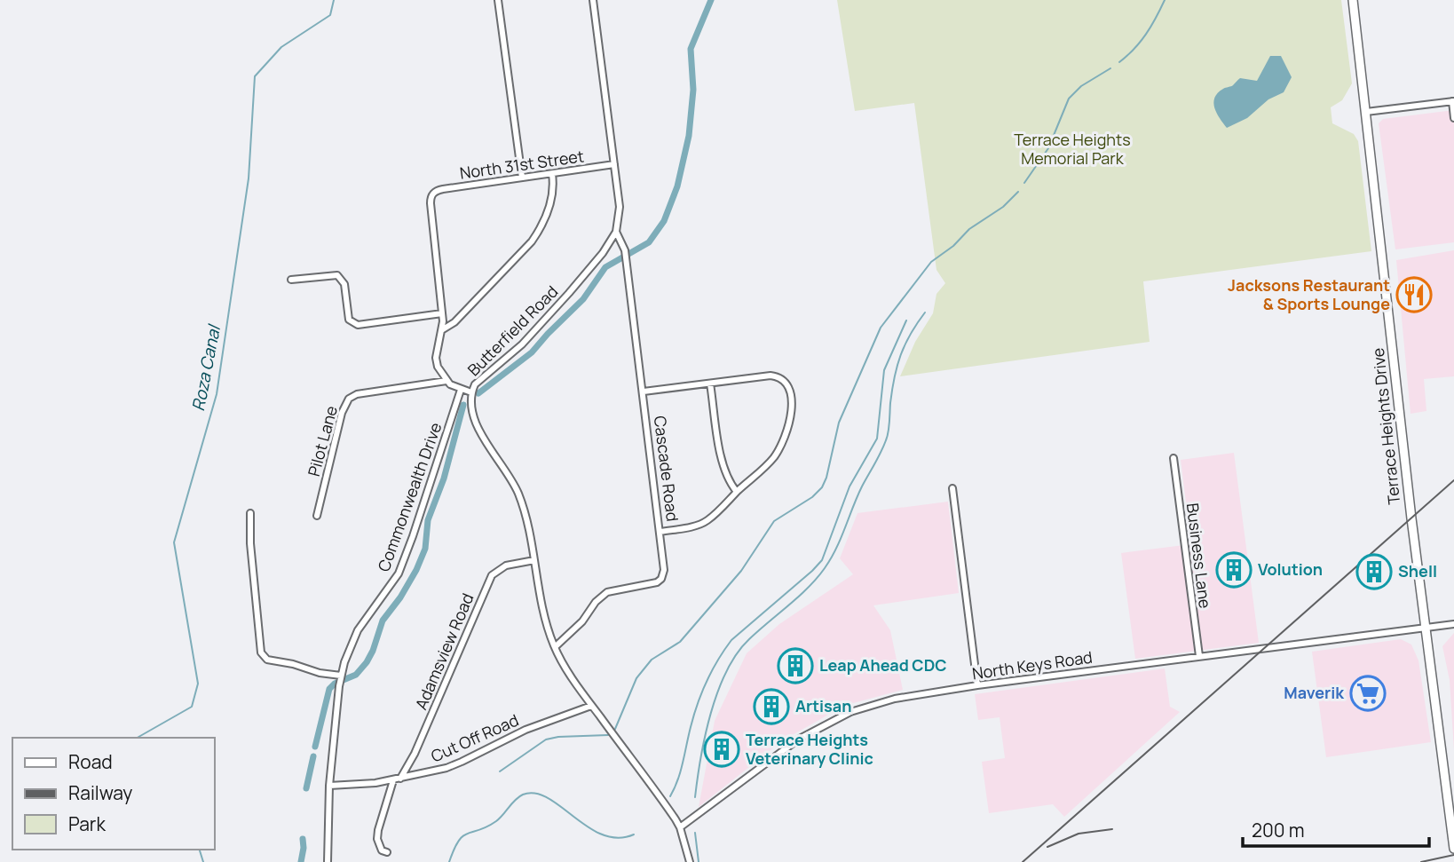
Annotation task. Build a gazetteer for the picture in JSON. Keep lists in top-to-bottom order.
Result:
{
  "streets": {
    "main road": ["Terrace Heights Drive"],
    "street": [
      "North 31st Street",
      "Butterfield Road",
      "Pilot Lane",
      "Cascade Road",
      "Commonwealth Drive",
      "Business Lane",
      "Adamsview Road",
      "North Keys Road",
      "Cut Off Road"
    ]
  },
  "crossings": [
    ["North 31st Street", "Butterfield Road"],
    ["Butterfield Road", "Cascade Road"],
    ["Butterfield Road", "Adamsview Road"],
    ["Butterfield Road", "North Keys Road"],
    ["Butterfield Road", "Cut Off Road"],
    ["Terrace Heights Drive", "North Keys Road"],
    ["Commonwealth Drive", "Cut Off Road"],
    ["Business Lane", "North Keys Road"],
    ["Adamsview Road", "Cut Off Road"]
  ],
  "water": ["Roza Canal"],
  "parks": ["Terrace Heights Memorial Park"],
  "places": {
    "restaurant": ["Jacksons Restaurant & Sports Lounge"],
    "building": [
      "Volution",
      "Shell",
      "Leap Ahead CDC",
      "Artisan",
      "Terrace Heights Veterinary Clinic"
    ],
    "supermarket": ["Maverik"]
  },
  "legend": ["Road", "Railway", "Park"],
  "scale_bar": "200 m"
}
